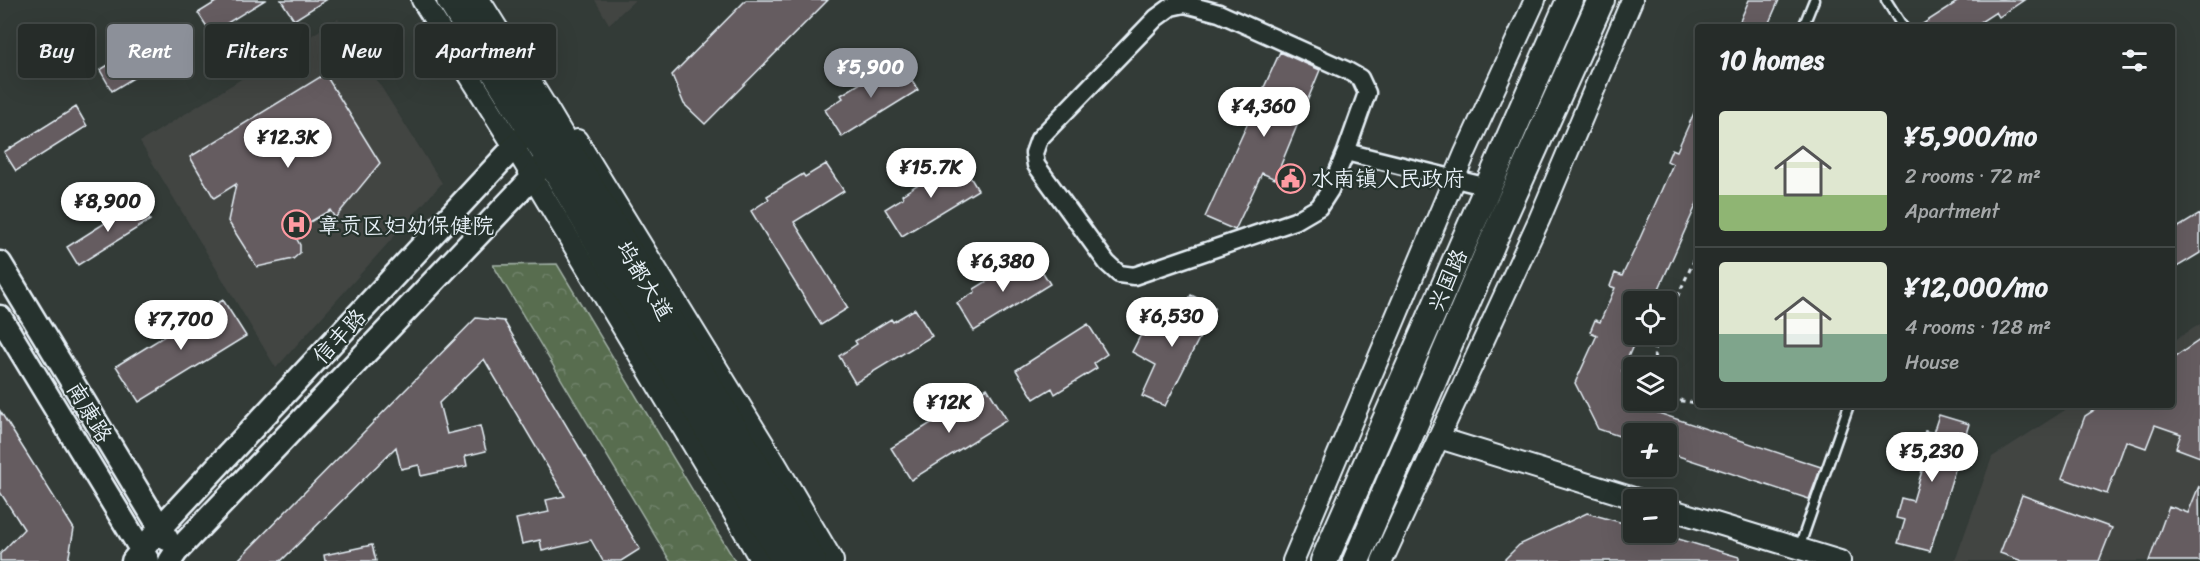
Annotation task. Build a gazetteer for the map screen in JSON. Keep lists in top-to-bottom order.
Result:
{
  "streets": {
    "main road": [
      "坞都大道",
      "兴国路",
      "信丰路",
      "南康路"
    ]
  },
  "crossings": [
    ["坞都大道", "信丰路"],
    ["信丰路", "南康路"]
  ],
  "places": {
    "public building": ["水南镇人民政府"],
    "hospital": ["章贡区妇幼保健院"]
  },
  "page": {
    "chip": [
      "Buy",
      "Rent",
      "Filters",
      "New",
      "Apartment"
    ],
    "heading": "10 homes",
    "price": [
      "¥5,900",
      "¥4,360",
      "¥12.3K",
      "¥15.7K",
      "¥8,900",
      "¥6,380",
      "¥6,530",
      "¥7,700",
      "¥12K",
      "¥5,230"
    ],
    "list": [
      {
        "name": "¥5,900/mo",
        "note": "2 rooms · 72 m² · Apartment"
      },
      {
        "name": "¥12,000/mo",
        "note": "4 rooms · 128 m² · House"
      }
    ],
    "map_buttons": ["+", "−"]
  }
}
